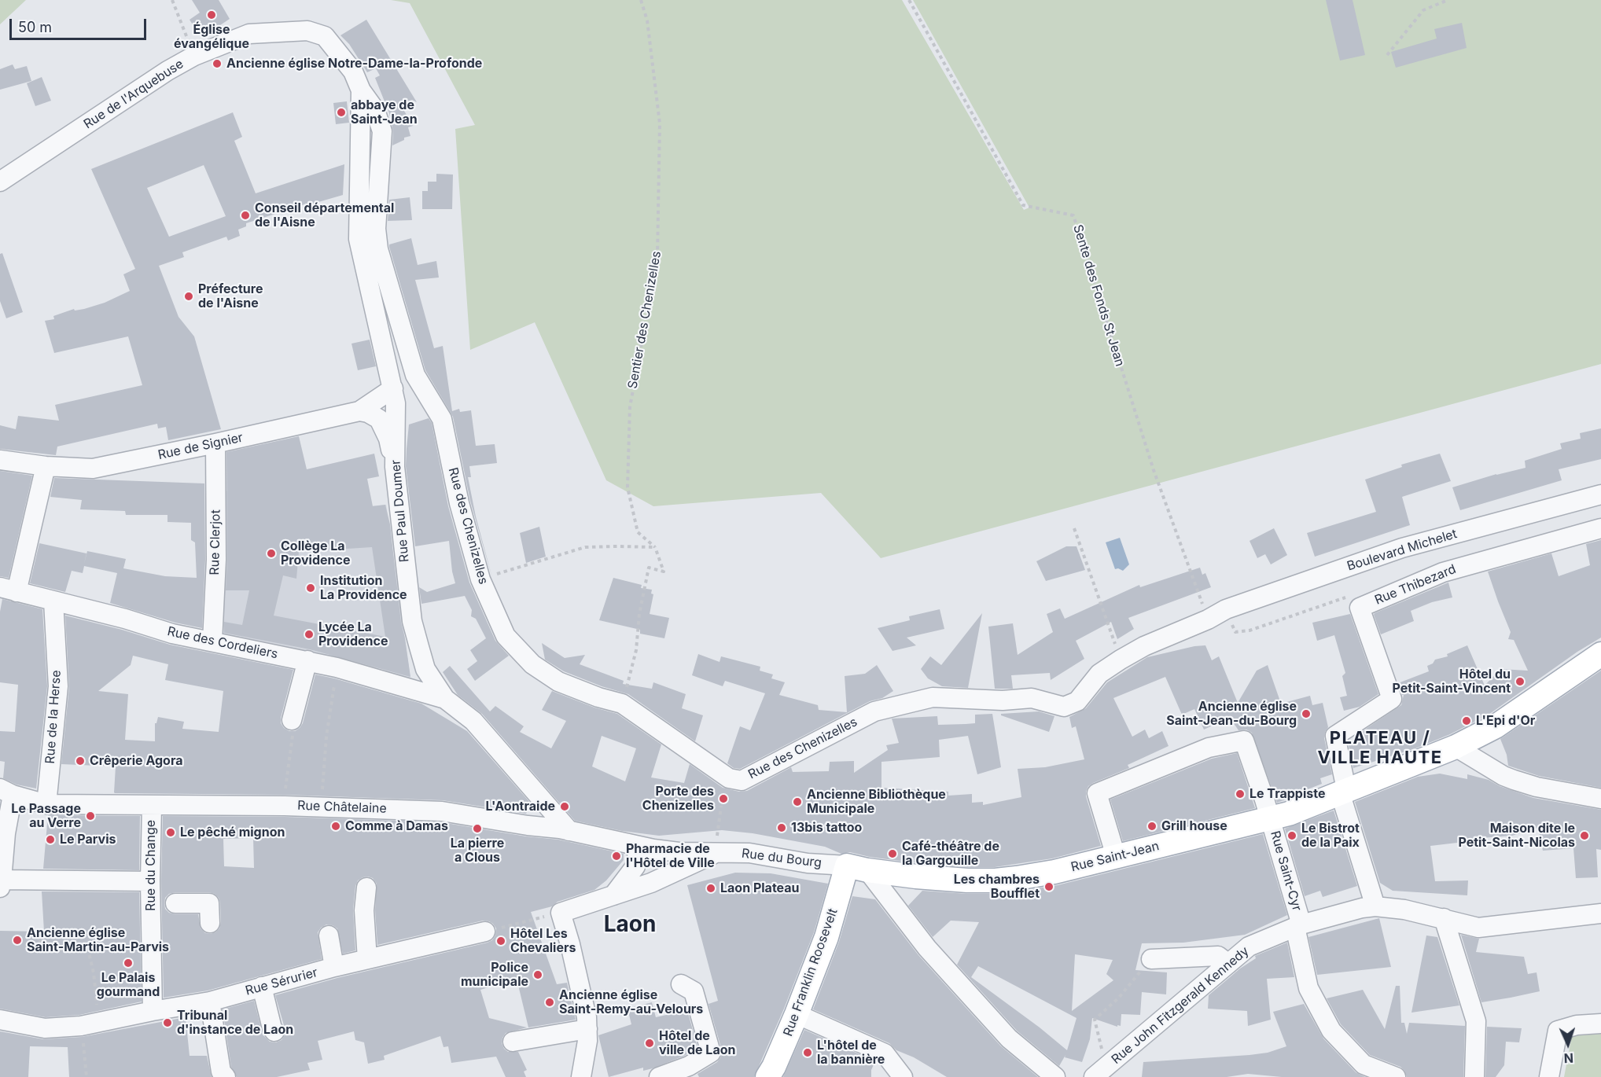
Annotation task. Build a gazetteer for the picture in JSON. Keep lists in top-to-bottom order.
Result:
{
  "streets": {
    "main road": ["Rue Saint-Jean", "Rue Franklin Roosevelt"],
    "street": [
      "Rue de l'Arquebuse",
      "Rue de Signier",
      "Rue Paul Doumer",
      "Rue des Chenizelles",
      "Rue Clerjot",
      "Boulevard Michelet",
      "Rue Thibezard",
      "Rue des Cordeliers",
      "Rue de la Herse",
      "Rue Châtelaine",
      "Rue du Bourg",
      "Rue du Change",
      "Rue Saint-Cyr",
      "Rue Sérurier",
      "Rue John Fitzgerald Kennedy"
    ],
    "path": ["Sente des Fonds St Jean", "Sentier des Chenizelles"]
  },
  "crossings": [
    ["Rue de l'Arquebuse", "Rue Paul Doumer"],
    ["Rue de l'Arquebuse", "Rue des Chenizelles"],
    ["Sente des Fonds St Jean", "Rue des Chenizelles"],
    ["Sente des Fonds St Jean", "Boulevard Michelet"],
    ["Rue de Signier", "Rue Paul Doumer"],
    ["Rue de Signier", "Rue Clerjot"],
    ["Rue Paul Doumer", "Rue des Chenizelles"],
    ["Rue Paul Doumer", "Rue des Cordeliers"],
    ["Rue Paul Doumer", "Rue Châtelaine"],
    ["Rue des Chenizelles", "Boulevard Michelet"],
    ["Rue Clerjot", "Rue des Cordeliers"],
    ["Rue Thibezard", "Rue Saint-Jean"],
    ["Rue des Cordeliers", "Rue de la Herse"],
    ["Rue de la Herse", "Rue Châtelaine"],
    ["Rue Châtelaine", "Rue du Bourg"],
    ["Rue Châtelaine", "Rue du Change"],
    ["Rue Saint-Jean", "Rue du Bourg"],
    ["Rue Saint-Jean", "Rue Saint-Cyr"],
    ["Rue Saint-Jean", "Rue Franklin Roosevelt"],
    ["Rue du Bourg", "Rue Franklin Roosevelt"],
    ["Rue du Change", "Rue Sérurier"],
    ["Rue Saint-Cyr", "Rue John Fitzgerald Kennedy"]
  ],
  "districts": ["PLATEAU / VILLE HAUTE", "Laon"],
  "places": [
    "Église évangélique",
    "Ancienne église Notre-Dame-la-Profonde",
    "abbaye de Saint-Jean",
    "Conseil départemental de l'Aisne",
    "Préfecture de l'Aisne",
    "Collège La Providence",
    "Institution La Providence",
    "Lycée La Providence",
    "Hôtel du Petit-Saint-Vincent",
    "Ancienne église Saint-Jean-du-Bourg",
    "L'Epi d'Or",
    "Crêperie Agora",
    "Le Trappiste",
    "Porte des Chenizelles",
    "Ancienne Bibliothèque Municipale",
    "L'Aontraide",
    "Le Passage au Verre",
    "Comme à Damas",
    "Grill house",
    "13bis tattoo",
    "La pierre a Clous",
    "Le pêché mignon",
    "Le Bistrot de la Paix",
    "Maison dite le Petit-Saint-Nicolas",
    "Le Parvis",
    "Café-théâtre de la Gargouille",
    "Pharmacie de l'Hôtel de Ville",
    "Les chambres Boufflet",
    "Laon Plateau",
    "Ancienne église Saint-Martin-au-Parvis",
    "Hôtel Les Chevaliers",
    "Le Palais gourmand",
    "Police municipale",
    "Ancienne église Saint-Remy-au-Velours",
    "Tribunal d'instance de Laon",
    "Hôtel de ville de Laon",
    "L'hôtel de la bannière"
  ],
  "scale_bar": "50 m",
  "north": "bottom"
}
